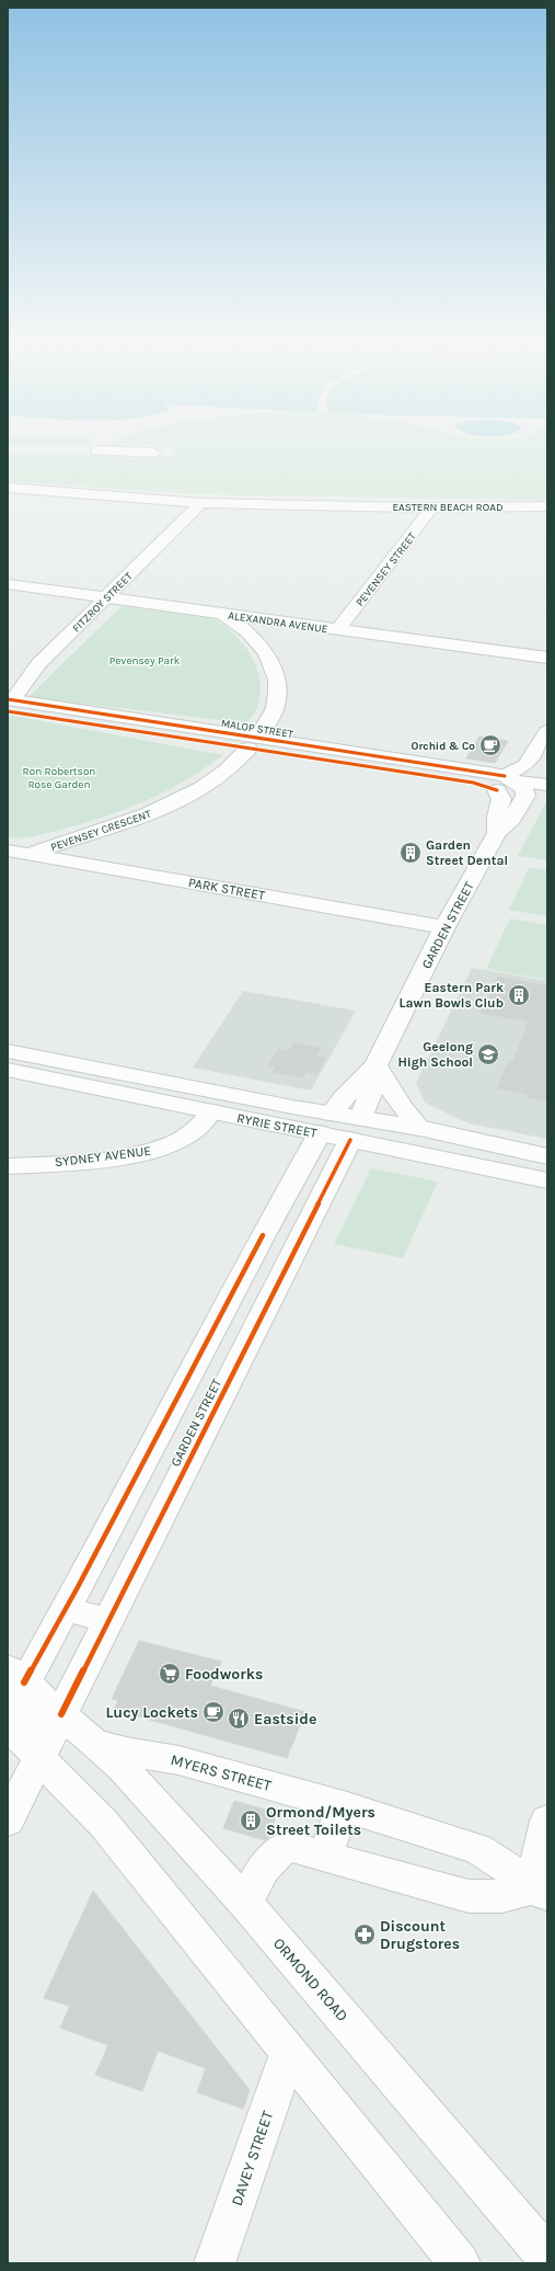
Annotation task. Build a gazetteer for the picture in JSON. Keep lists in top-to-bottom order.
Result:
{
  "streets": {
    "street": [
      "EASTERN BEACH ROAD",
      "PEVENSEY STREET",
      "FITZROY STREET",
      "ALEXANDRA AVENUE",
      "MALOP STREET",
      "PEVENSEY CRESCENT",
      "PARK STREET",
      "GARDEN STREET",
      "RYRIE STREET",
      "SYDNEY AVENUE",
      "MYERS STREET",
      "ORMOND ROAD",
      "DAVEY STREET"
    ]
  },
  "crossings": [
    ["EASTERN BEACH ROAD", "PEVENSEY STREET"],
    ["EASTERN BEACH ROAD", "FITZROY STREET"],
    ["PEVENSEY STREET", "ALEXANDRA AVENUE"],
    ["FITZROY STREET", "ALEXANDRA AVENUE"],
    ["FITZROY STREET", "MALOP STREET"],
    ["ALEXANDRA AVENUE", "PEVENSEY CRESCENT"],
    ["MALOP STREET", "PEVENSEY CRESCENT"],
    ["MALOP STREET", "GARDEN STREET"],
    ["PEVENSEY CRESCENT", "PARK STREET"],
    ["PARK STREET", "GARDEN STREET"],
    ["GARDEN STREET", "RYRIE STREET"],
    ["GARDEN STREET", "ORMOND ROAD"],
    ["RYRIE STREET", "SYDNEY AVENUE"],
    ["MYERS STREET", "ORMOND ROAD"]
  ],
  "parks": ["Pevensey Park", "Ron Robertson Rose Garden"],
  "places": {
    "cafe": ["Orchid & Co", "Lucy Lockets"],
    "building": ["Garden Street Dental", "Eastern Park Lawn Bowls Club", "Ormond/Myers Street Toilets"],
    "school or university": ["Geelong High School"],
    "supermarket": ["Foodworks"],
    "restaurant": ["Eastside"],
    "pharmacy": ["Discount Drugstores"]
  }
}
